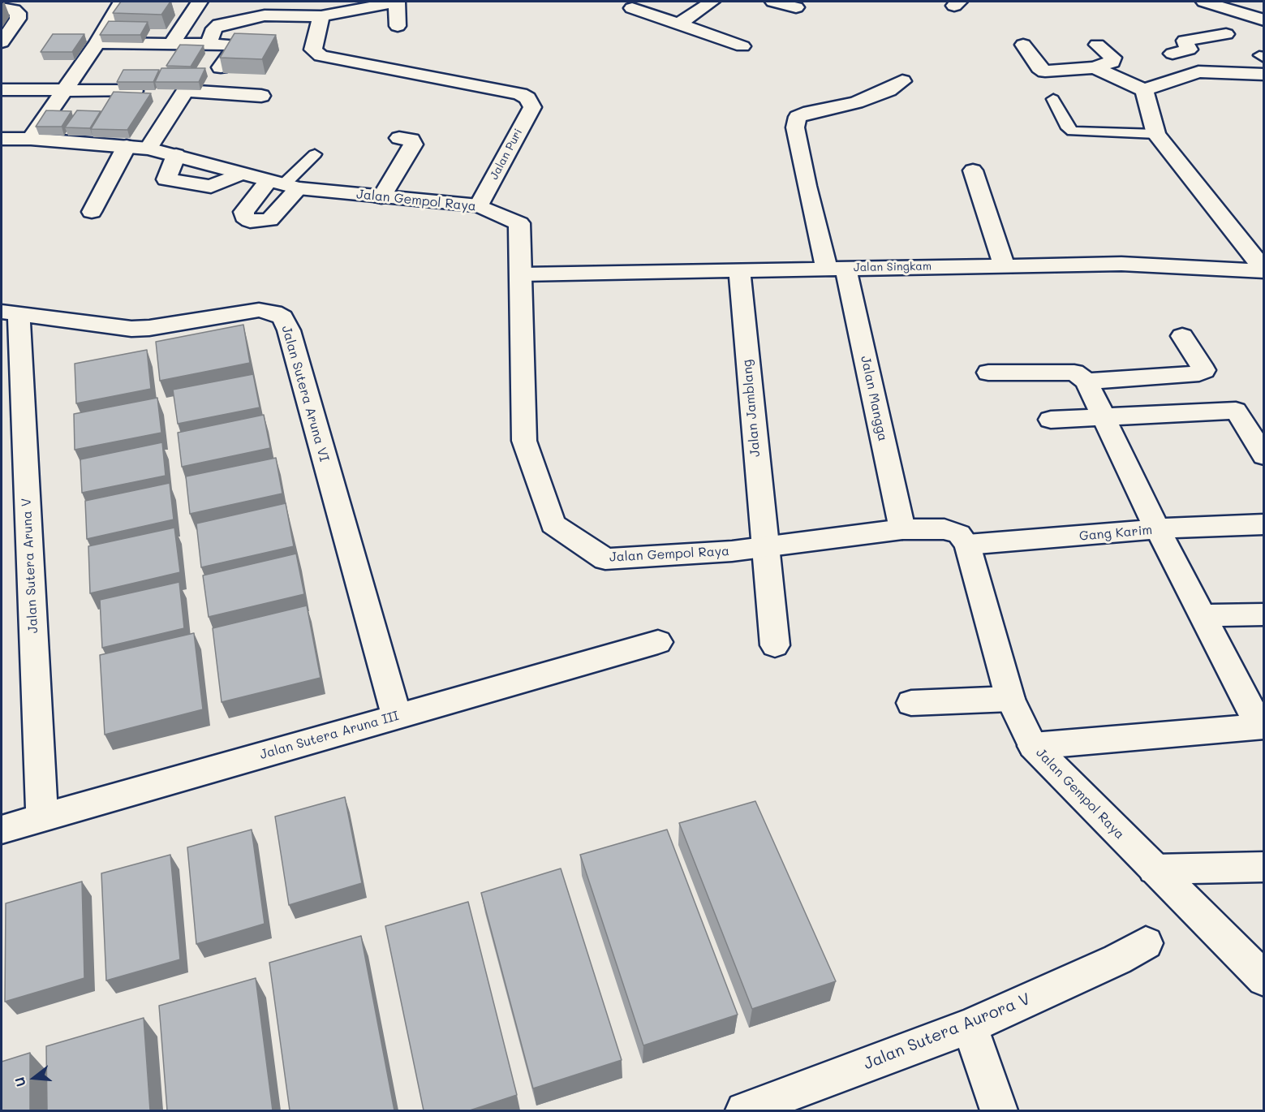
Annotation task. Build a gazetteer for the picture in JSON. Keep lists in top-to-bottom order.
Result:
{
  "streets": {
    "street": [
      "Jalan Puri",
      "Jalan Gempol Raya",
      "Jalan Singkam",
      "Jalan Sutera Aruna VI",
      "Jalan Mangga",
      "Jalan Jamblang",
      "Gang Karim",
      "Jalan Sutera Aruna V",
      "Jalan Sutera Aruna III",
      "Jalan Sutera Aurora V"
    ]
  },
  "crossings": [
    ["Jalan Puri", "Jalan Gempol Raya"],
    ["Jalan Gempol Raya", "Jalan Singkam"],
    ["Jalan Gempol Raya", "Jalan Mangga"],
    ["Jalan Gempol Raya", "Jalan Jamblang"],
    ["Jalan Gempol Raya", "Gang Karim"],
    ["Jalan Singkam", "Jalan Mangga"],
    ["Jalan Singkam", "Jalan Jamblang"],
    ["Jalan Sutera Aruna VI", "Jalan Sutera Aruna V"],
    ["Jalan Sutera Aruna VI", "Jalan Sutera Aruna III"],
    ["Jalan Sutera Aruna V", "Jalan Sutera Aruna III"]
  ],
  "north": "left"
}
